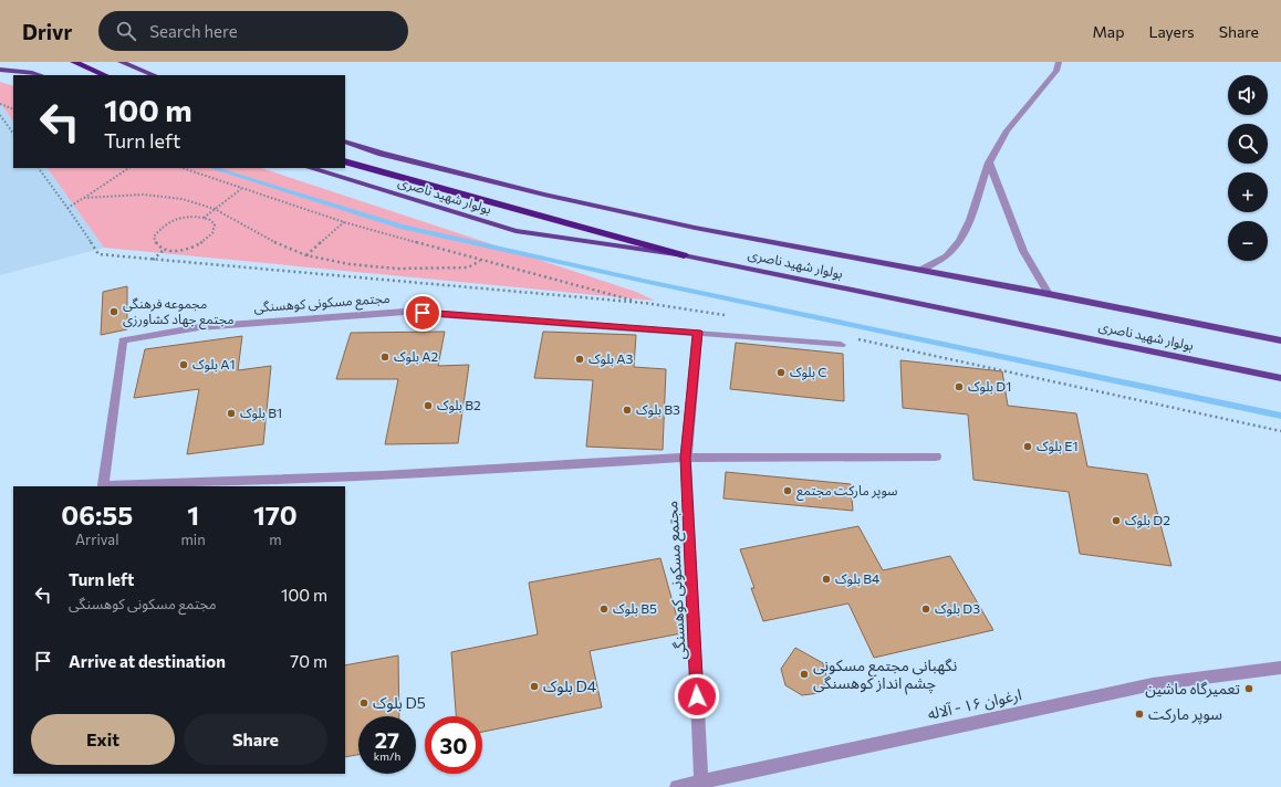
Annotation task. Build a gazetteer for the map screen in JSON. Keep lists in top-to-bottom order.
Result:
{
  "streets": {
    "main road": ["بولوار شهید ناصری"],
    "street": ["مجتمع مسکونی کوهسنگی", "ارغوان ۱۶ - آلاله"]
  },
  "crossings": [
    ["مجتمع مسکونی کوهسنگی", "ارغوان ۱۶ - آلاله"]
  ],
  "places": [
    "مجموعه فرهنگی مجتمع جهاد کشاورزی",
    "بلوک A2",
    "بلوک A3",
    "بلوک A1",
    "بلوک C",
    "بلوک D1",
    "بلوک B2",
    "بلوک B3",
    "بلوک B1",
    "بلوک E1",
    "سوپر مارکت مجتمع",
    "بلوک D2",
    "بلوک B4",
    "بلوک B5",
    "بلوک D3",
    "نگهبانی مجتمع مسکونی چشم انداز کوهسنگی",
    "بلوک D4",
    "تعمیرگاه ماشین",
    "بلوک D5",
    "سوپر مارکت"
  ],
  "page": {
    "header": "Drivr",
    "search": "Search here",
    "nav": ["Map", "Layers", "Share"],
    "map_buttons": ["+", "−"],
    "turn": ["100 m", "Turn left"],
    "eta": [
      "06:55",
      "Arrival",
      "1",
      "min",
      "170",
      "m"
    ],
    "list": [
      {
        "name": "Turn left",
        "note": "مجتمع مسکونی کوهسنگی",
        "value": "100 m"
      },
      {
        "name": "Arrive at destination",
        "value": "70 m"
      }
    ],
    "buttons": ["Exit", "Share"],
    "speed": "27 km/h",
    "limit": "30"
  }
}
